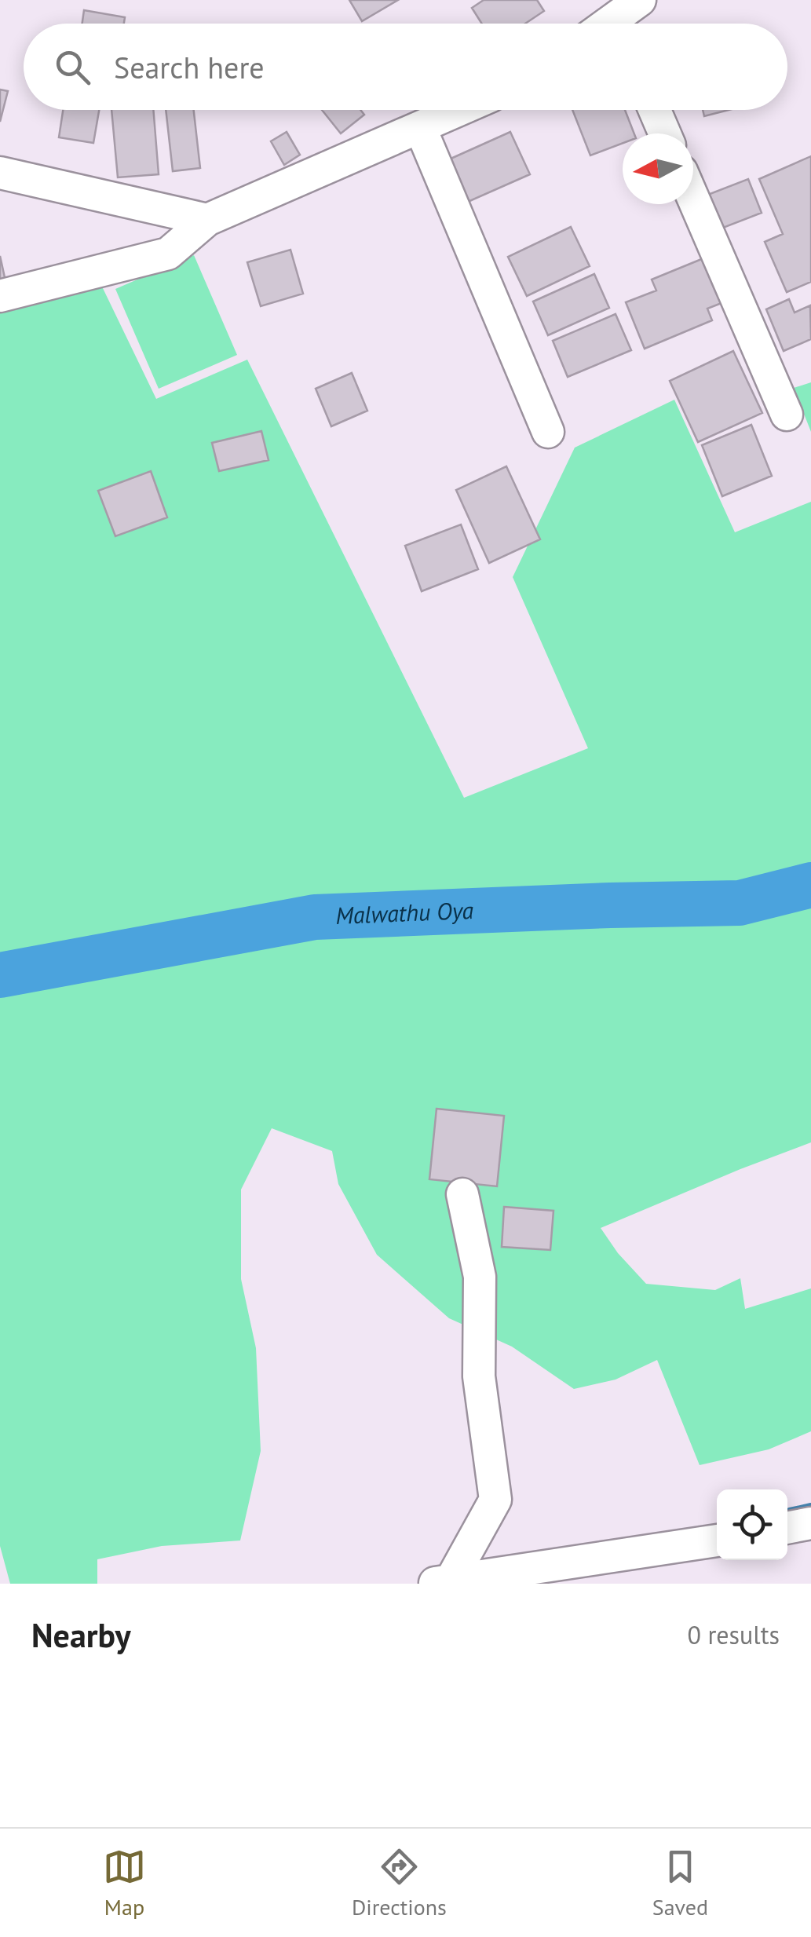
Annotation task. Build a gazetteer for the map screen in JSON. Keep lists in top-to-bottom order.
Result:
{
  "water": ["Malwathu Oya"],
  "north": "left",
  "page": {
    "search": "Search here",
    "heading": ["Nearby", "0 results"],
    "nav": ["Map", "Directions", "Saved"]
  }
}
